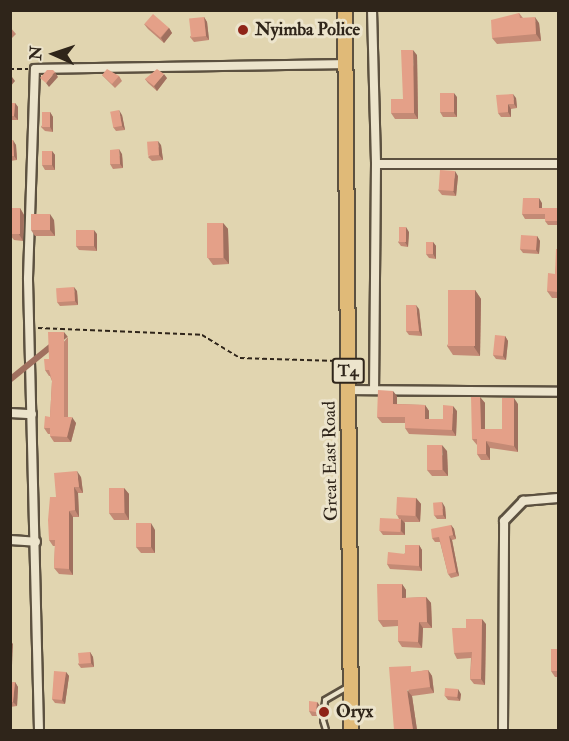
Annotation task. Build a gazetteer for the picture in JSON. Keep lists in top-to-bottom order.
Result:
{
  "streets": {
    "highway": ["T4", "Great East Road"]
  },
  "places": ["Nyimba Police", "Oryx"],
  "north": "left"
}
